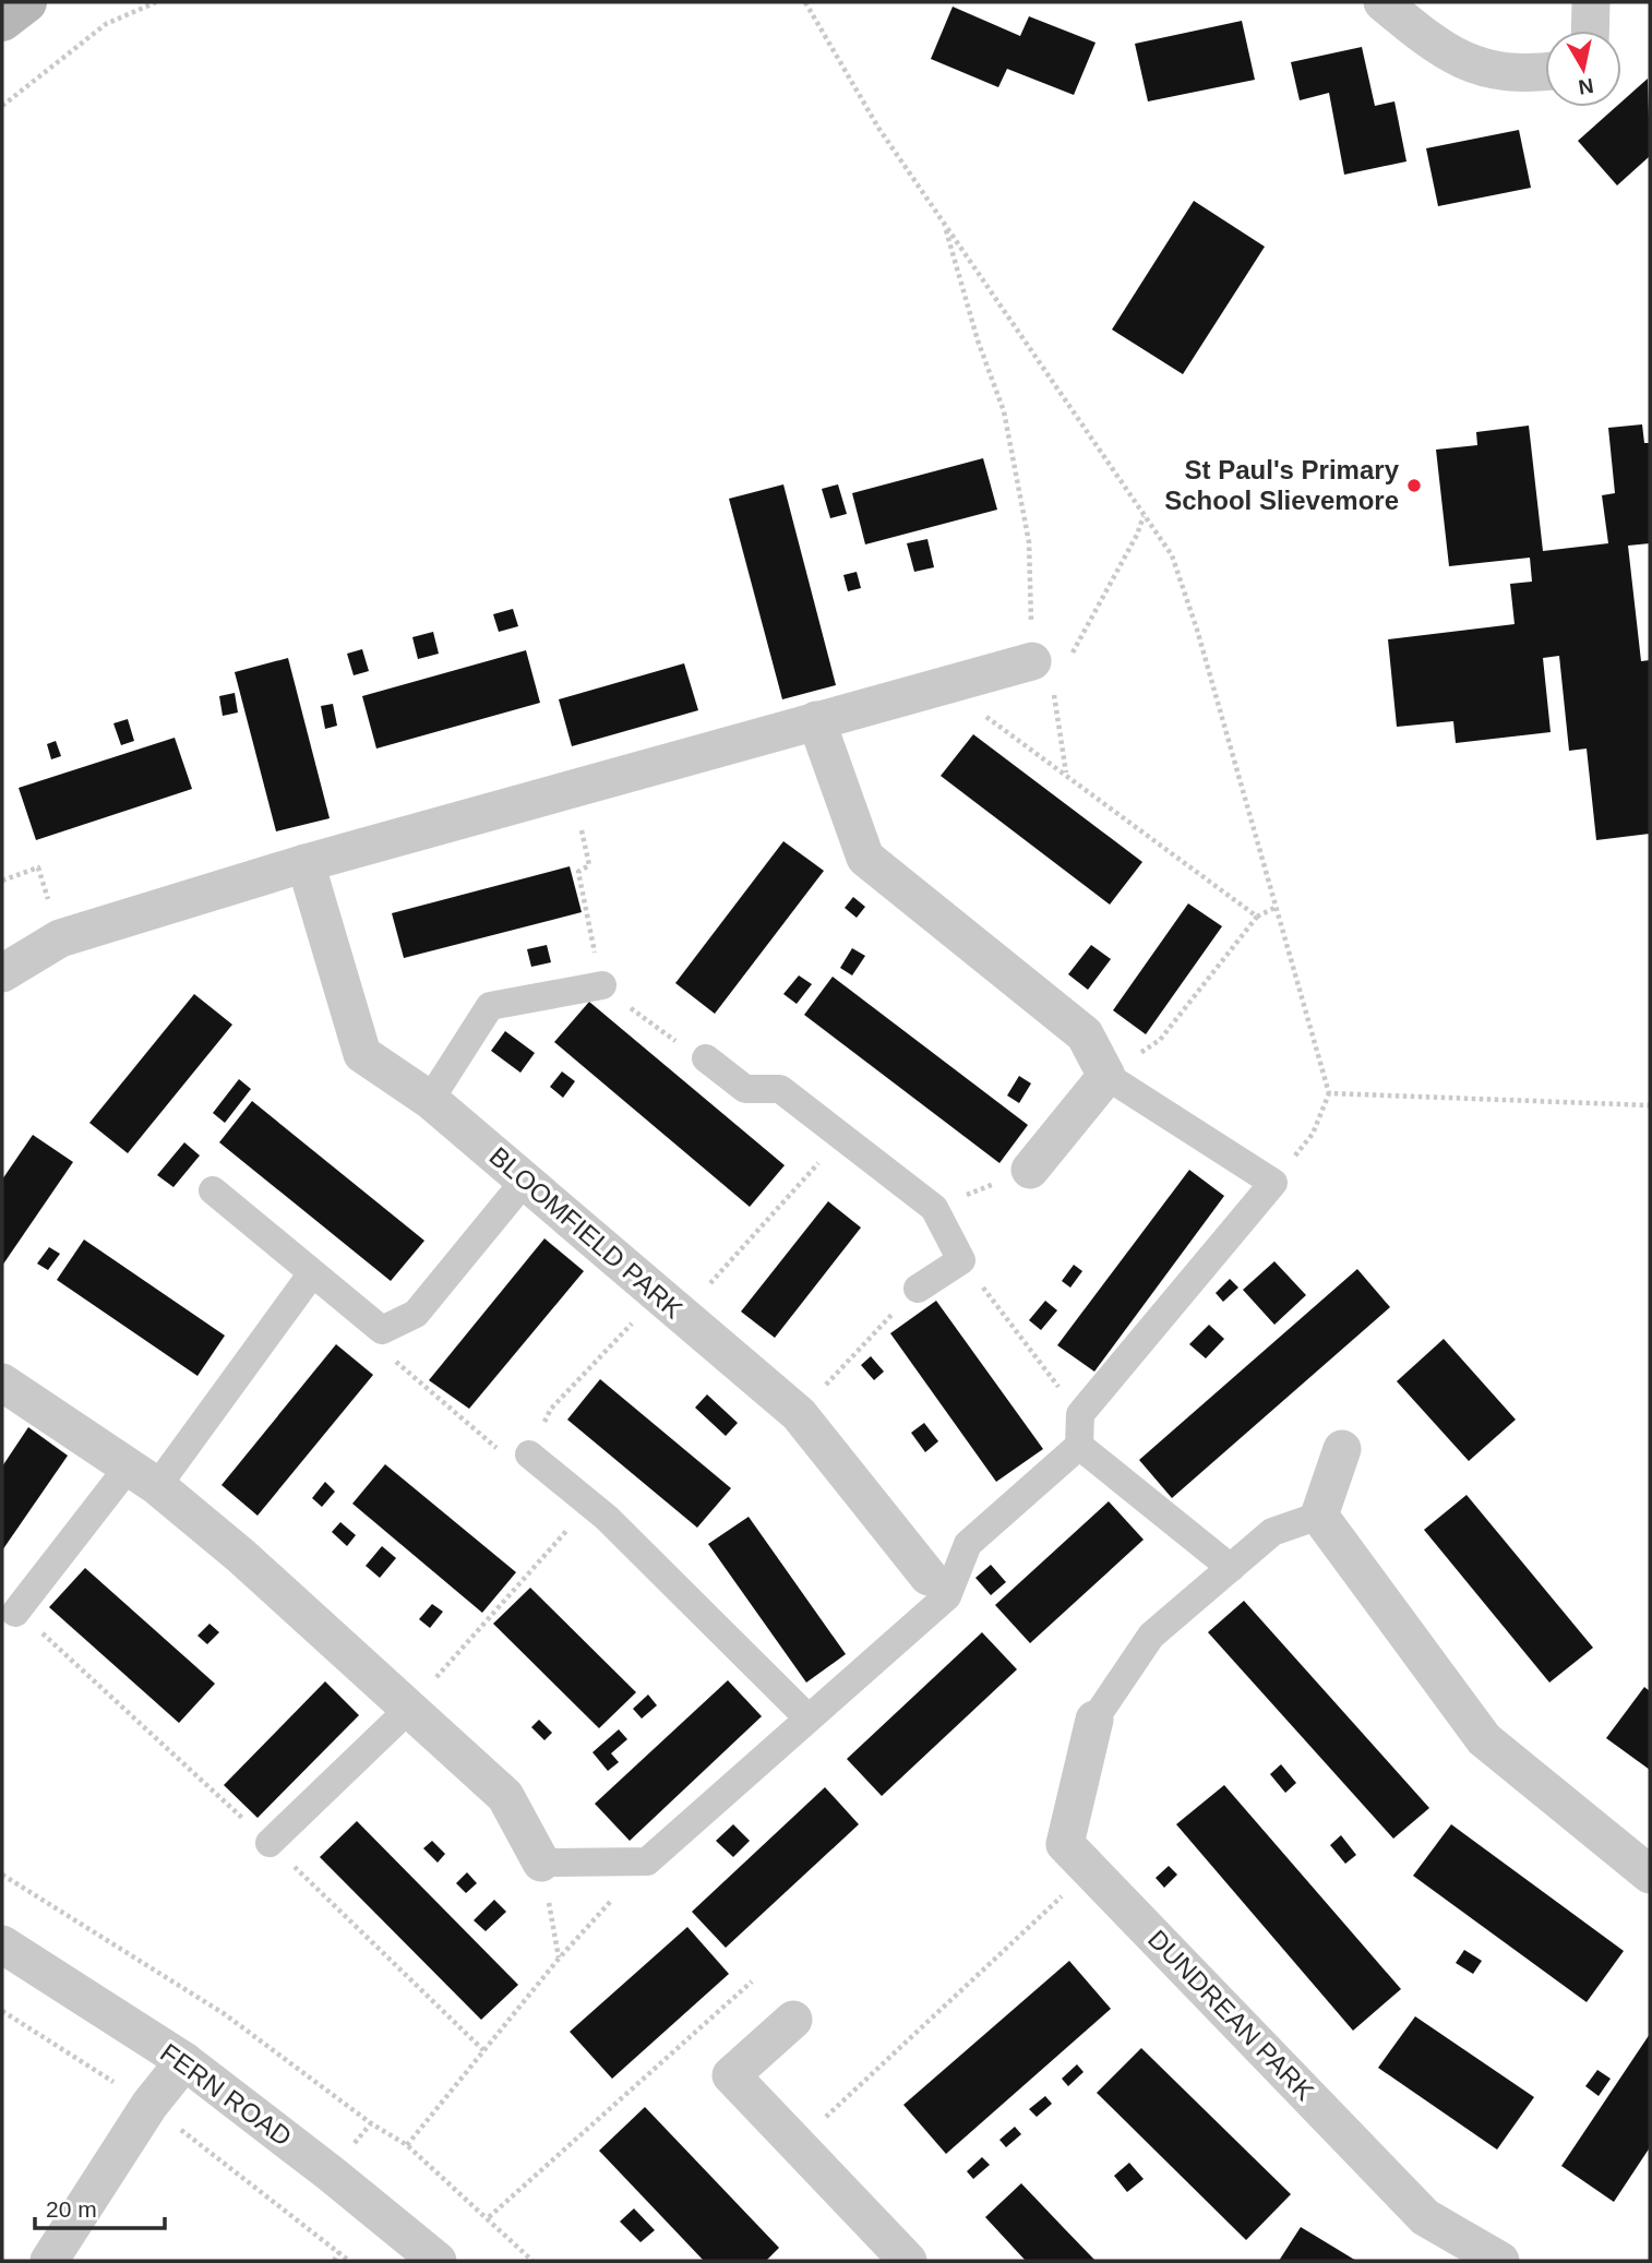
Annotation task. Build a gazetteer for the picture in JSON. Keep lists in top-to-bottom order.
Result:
{
  "streets": {
    "street": ["BLOOMFIELD PARK", "DUNDREAN PARK", "FERN ROAD"]
  },
  "places": ["St Paul's Primary School Slievemore"],
  "scale_bar": "20 m",
  "north": "bottom"
}
